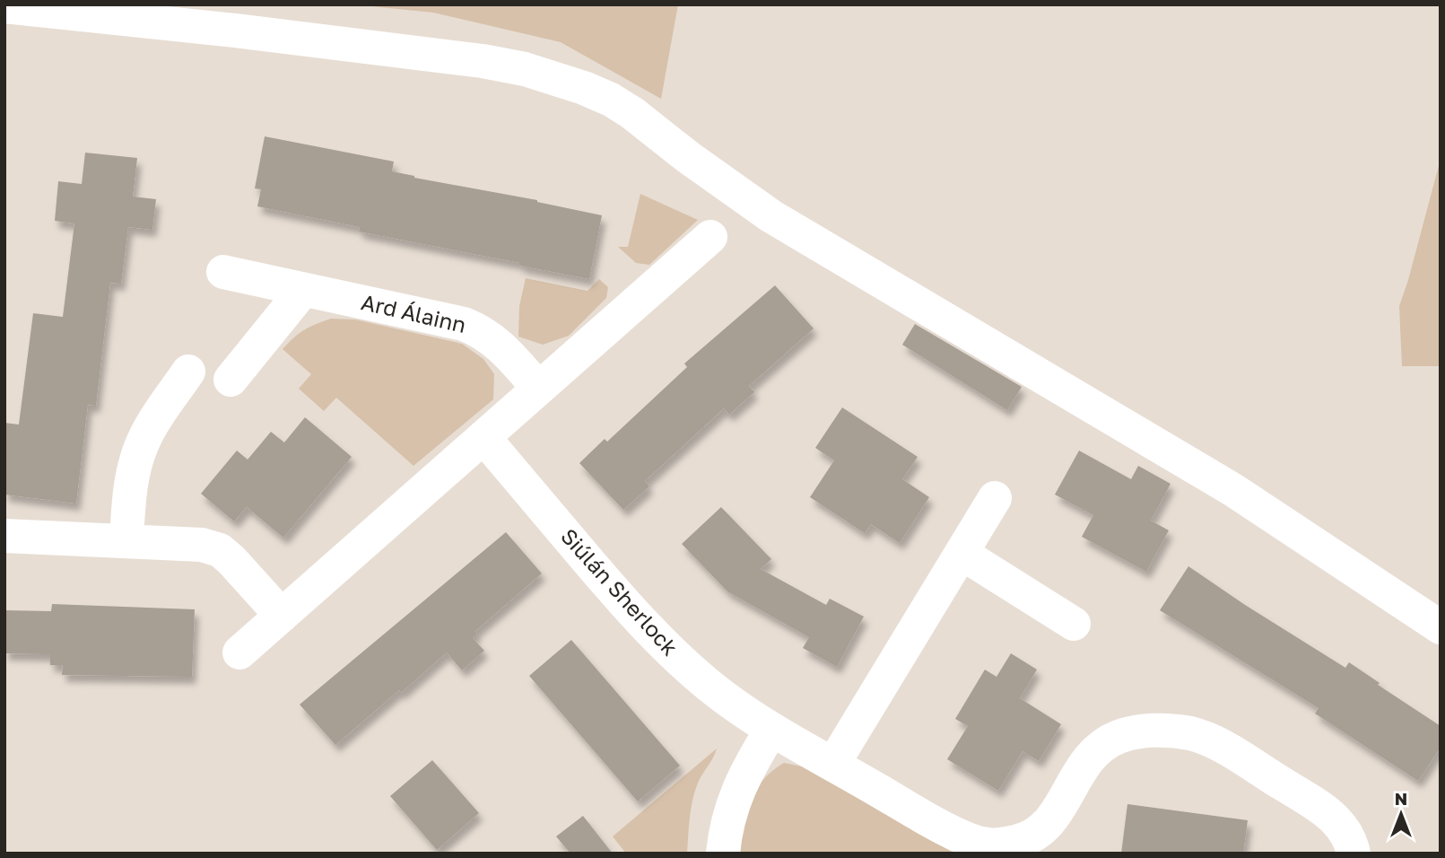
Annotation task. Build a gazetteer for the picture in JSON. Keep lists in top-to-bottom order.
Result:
{
  "streets": {
    "street": ["Ard Álainn", "Siúlán Sherlock"]
  },
  "north": "top"
}
